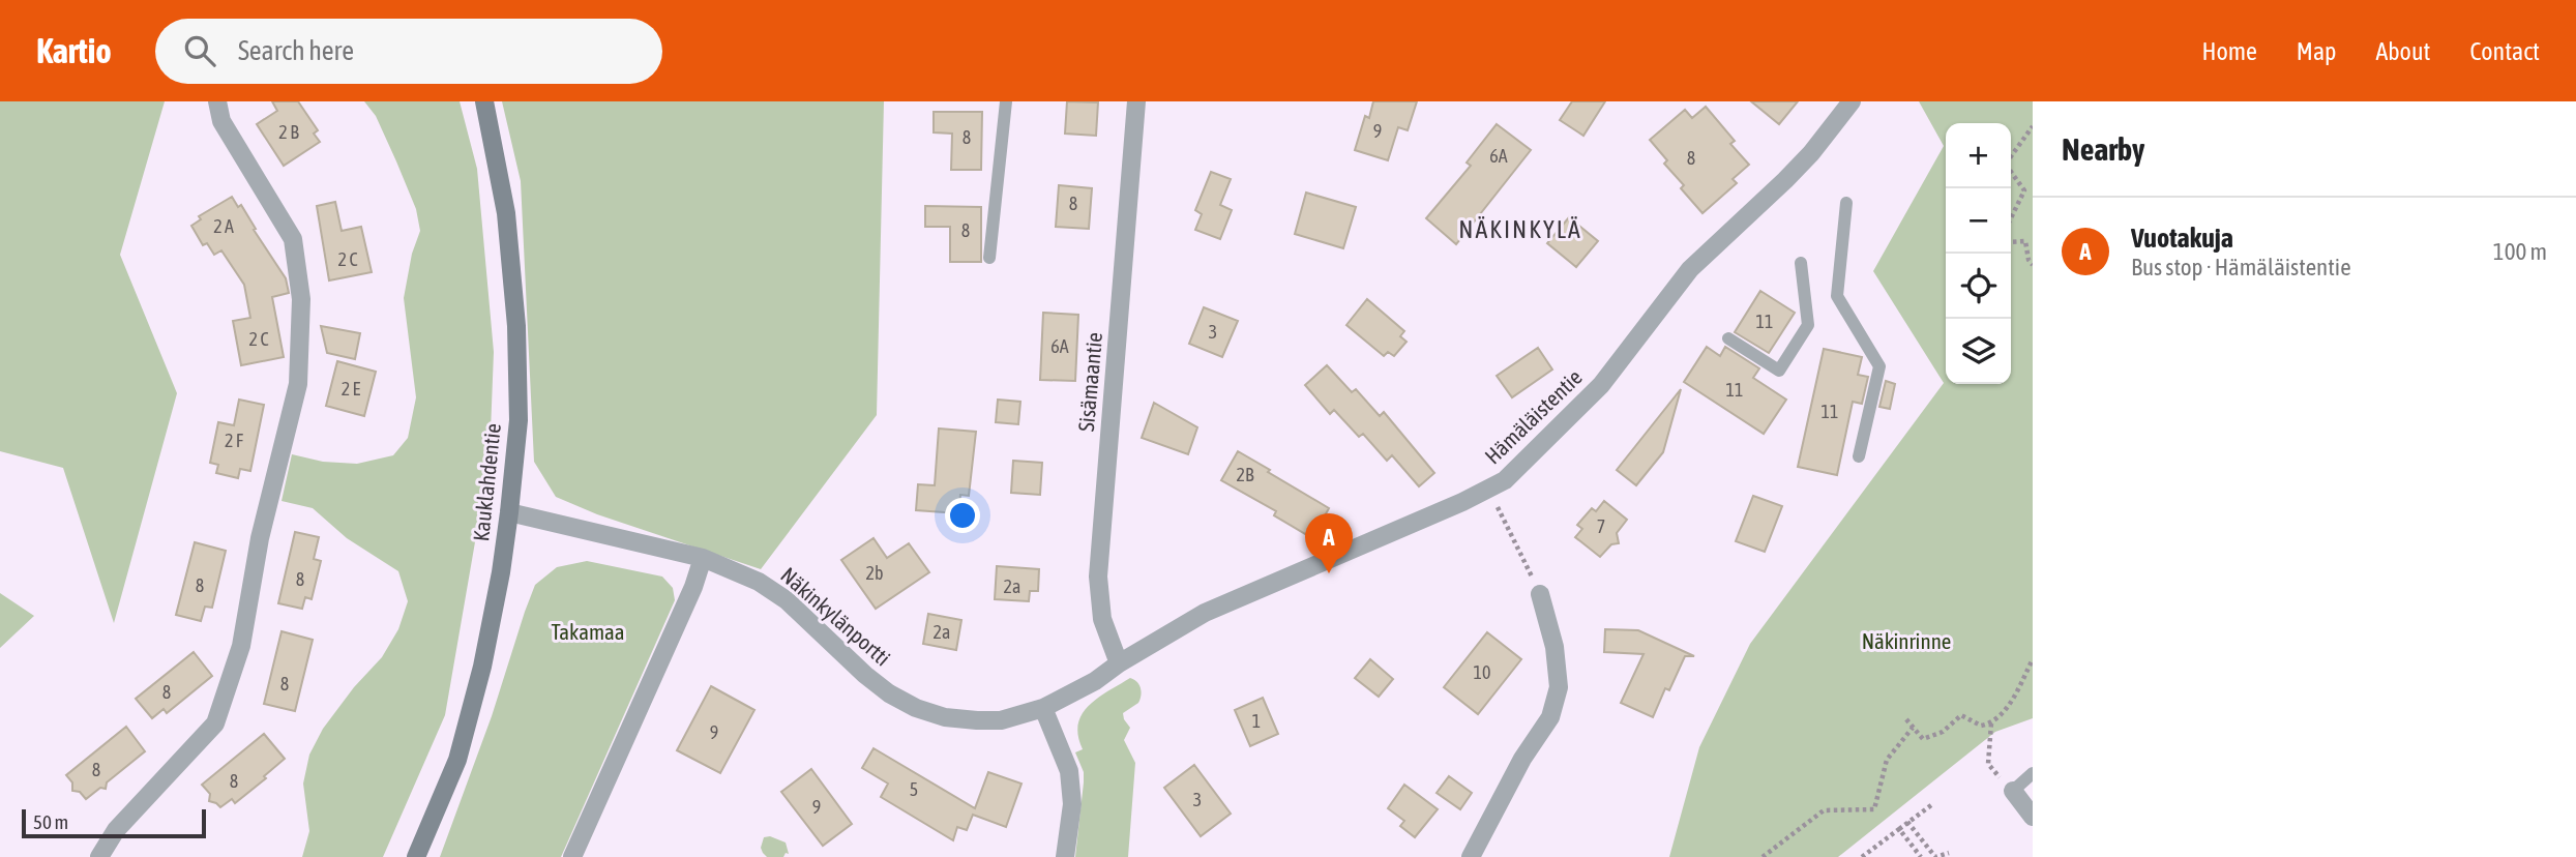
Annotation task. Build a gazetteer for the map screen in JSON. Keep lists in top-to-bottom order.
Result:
{
  "streets": {
    "street": [
      "Sisämaantie",
      "Hämäläistentie",
      "Kauklahdentie",
      "Näkinkylänportti"
    ]
  },
  "crossings": [
    ["Sisämaantie", "Hämäläistentie"],
    ["Hämäläistentie", "Näkinkylänportti"],
    ["Kauklahdentie", "Näkinkylänportti"]
  ],
  "districts": ["NÄKINKYLÄ"],
  "parks": ["Takamaa", "Näkinrinne"],
  "house_numbers": [
    "9",
    "2 B",
    "8",
    "6A",
    "8",
    "8",
    "2 A",
    "8",
    "2 C",
    "11",
    "3",
    "2 C",
    "6A",
    "2 E",
    "11",
    "11",
    "2 F",
    "2B",
    "7",
    "2b",
    "8",
    "8",
    "2a",
    "2a",
    "10",
    "8",
    "8",
    "1",
    "9",
    "8",
    "8",
    "5",
    "3",
    "9"
  ],
  "scale_bar": "50 m",
  "page": {
    "header": "Kartio",
    "search": "Search here",
    "nav": [
      "Home",
      "Map",
      "About",
      "Contact"
    ],
    "heading": "Nearby",
    "map_buttons": ["+", "−"],
    "list": [
      {
        "mark": "A",
        "name": "Vuotakuja",
        "note": "Bus stop · Hämäläistentie",
        "value": "100 m"
      }
    ],
    "pins": "A",
    "scale": "50 m"
  }
}
